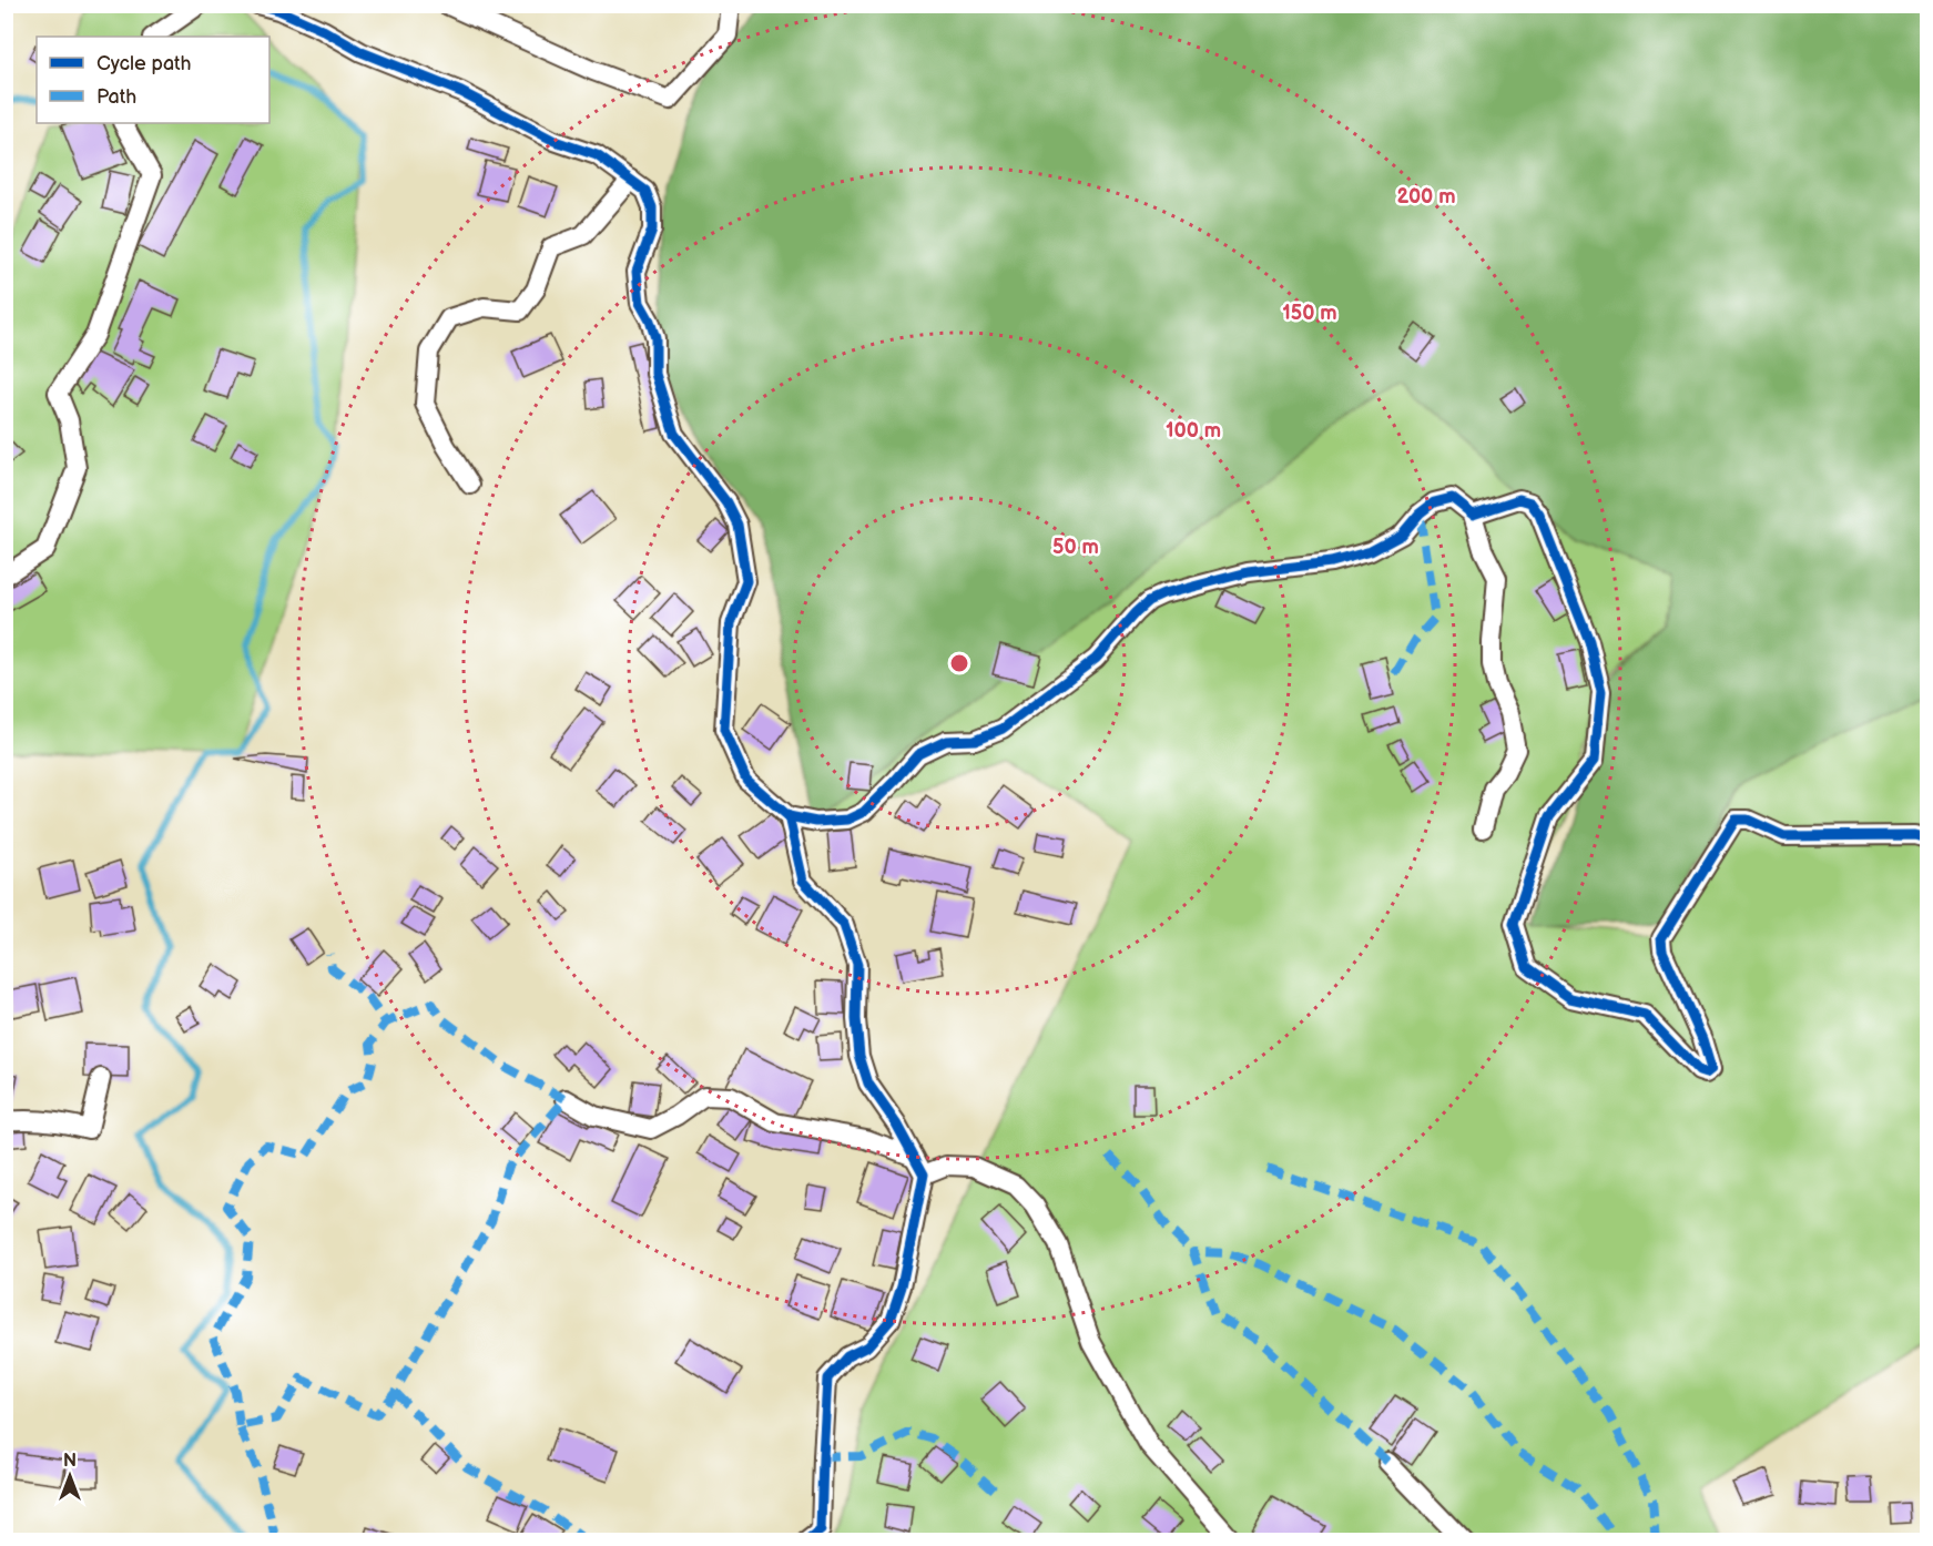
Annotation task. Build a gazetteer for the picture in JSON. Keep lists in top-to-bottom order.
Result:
{
  "legend": ["Cycle path", "Path"],
  "north": "top",
  "rings": [
    "200 m",
    "150 m",
    "100 m",
    "50 m"
  ]
}
